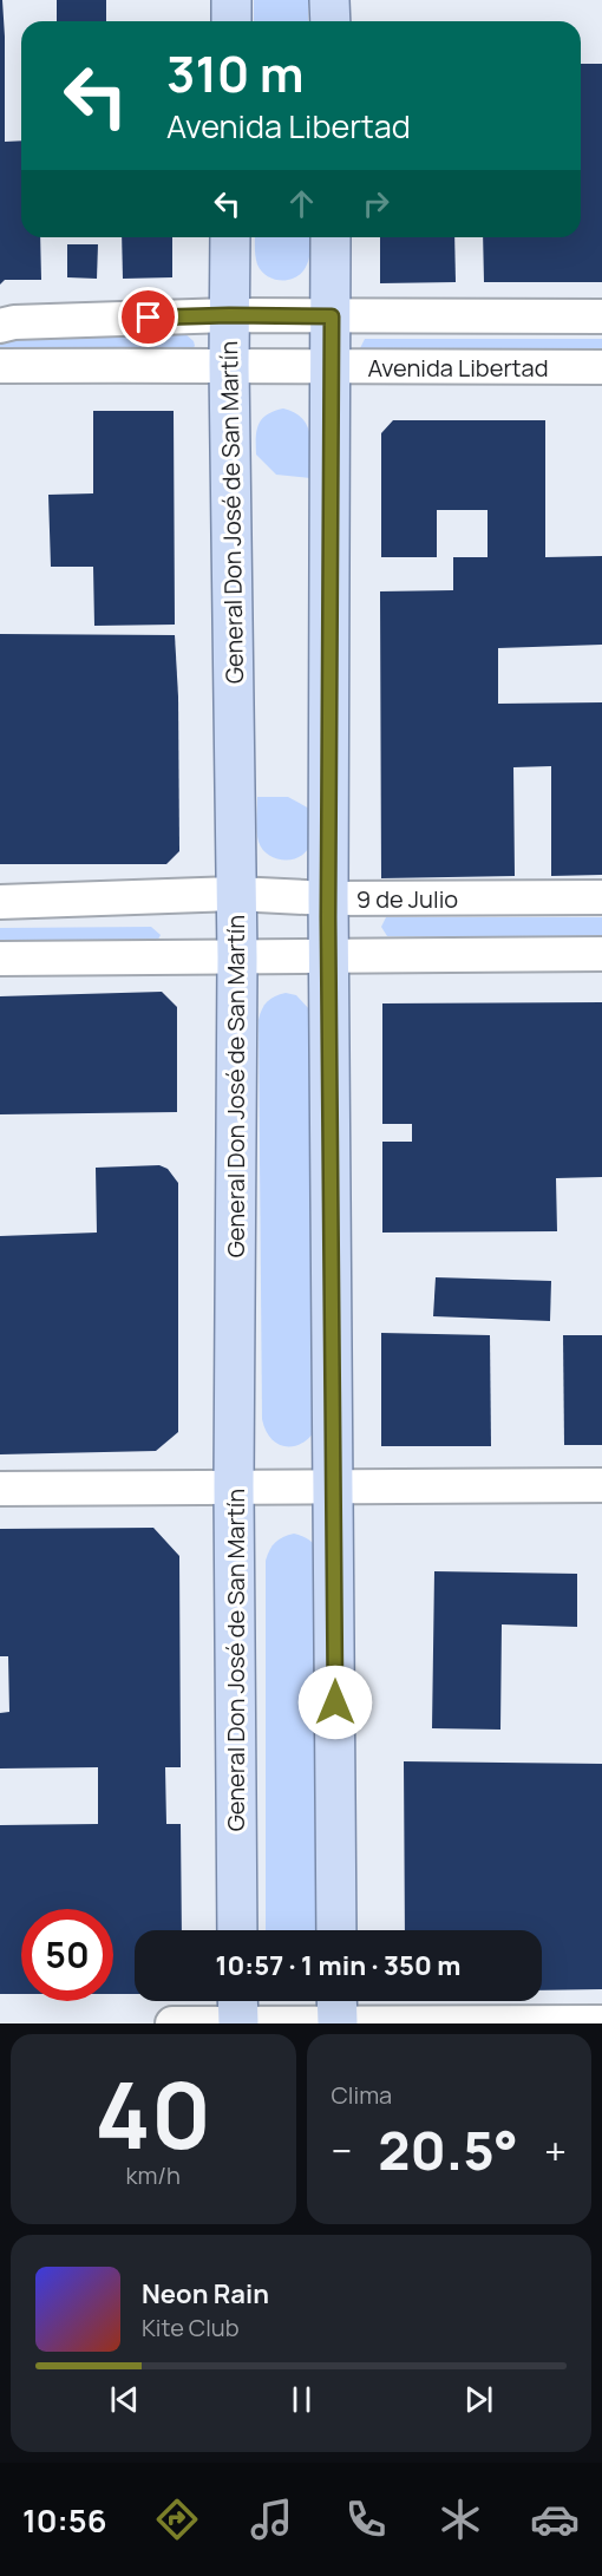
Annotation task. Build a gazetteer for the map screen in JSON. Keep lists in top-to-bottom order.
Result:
{
  "streets": {
    "main road": ["General Don José de San Martín"],
    "street": ["Avenida Libertad", "9 de Julio"]
  },
  "crossings": [
    ["Avenida Libertad", "General Don José de San Martín"],
    ["General Don José de San Martín", "9 de Julio"]
  ],
  "page": {
    "turn": ["310 m", "Avenida Libertad"],
    "limit": "50",
    "trip": "10:57 · 1 min · 350 m",
    "tile": [
      ["40", "km/h"],
      "Clima"
    ],
    "heat": ["−", "20.5°", "+"],
    "song": ["Neon Rain", "Kite Club"],
    "tabs": "10:56"
  }
}
